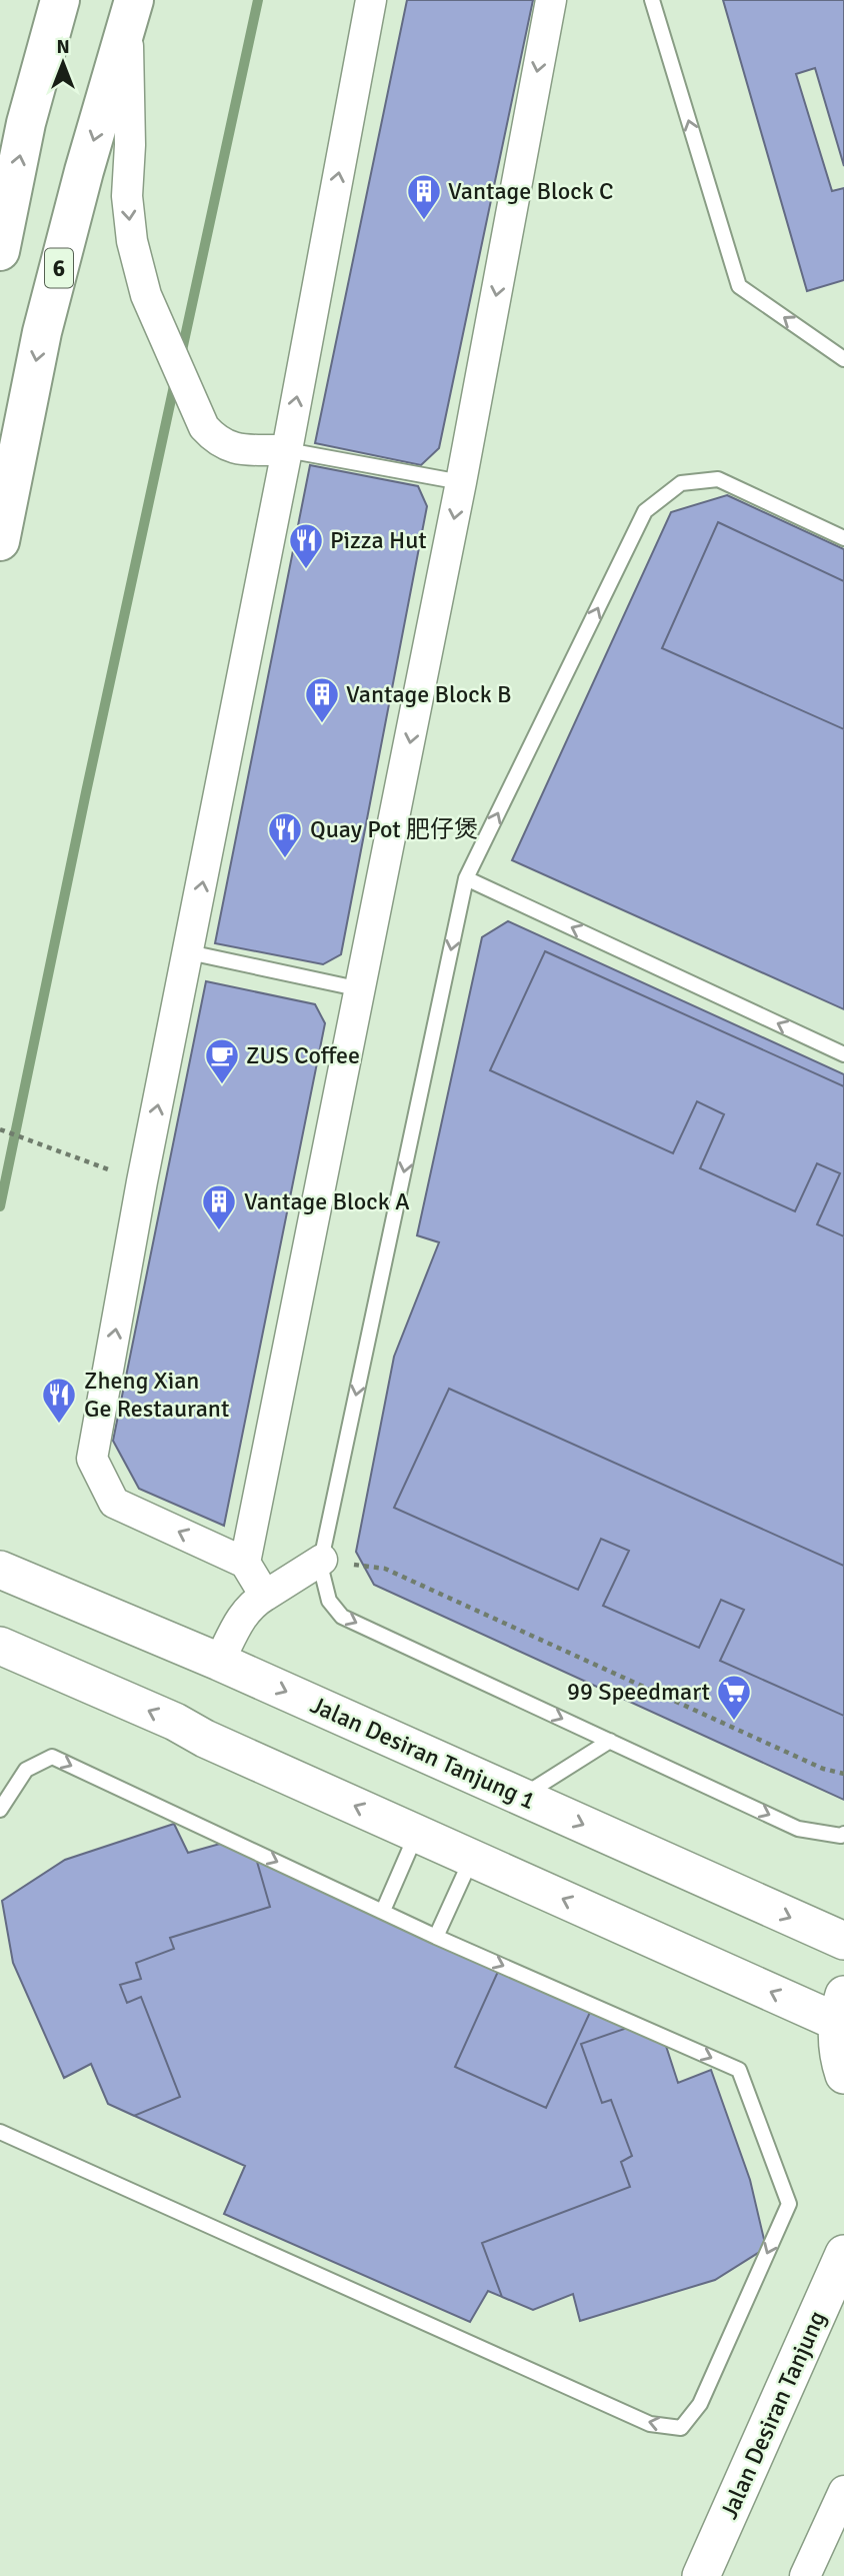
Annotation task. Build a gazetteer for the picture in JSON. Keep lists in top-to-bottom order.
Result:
{
  "streets": {
    "main road": ["6"],
    "street": ["Jalan Desiran Tanjung 1", "Jalan Desiran Tanjung"]
  },
  "places": {
    "building": ["Vantage Block C", "Vantage Block B", "Vantage Block A"],
    "restaurant": ["Pizza Hut", "Quay Pot 肥仔煲", "Zheng Xian Ge Restaurant"],
    "cafe": ["ZUS Coffee"],
    "supermarket": ["99 Speedmart"]
  },
  "north": "top"
}
